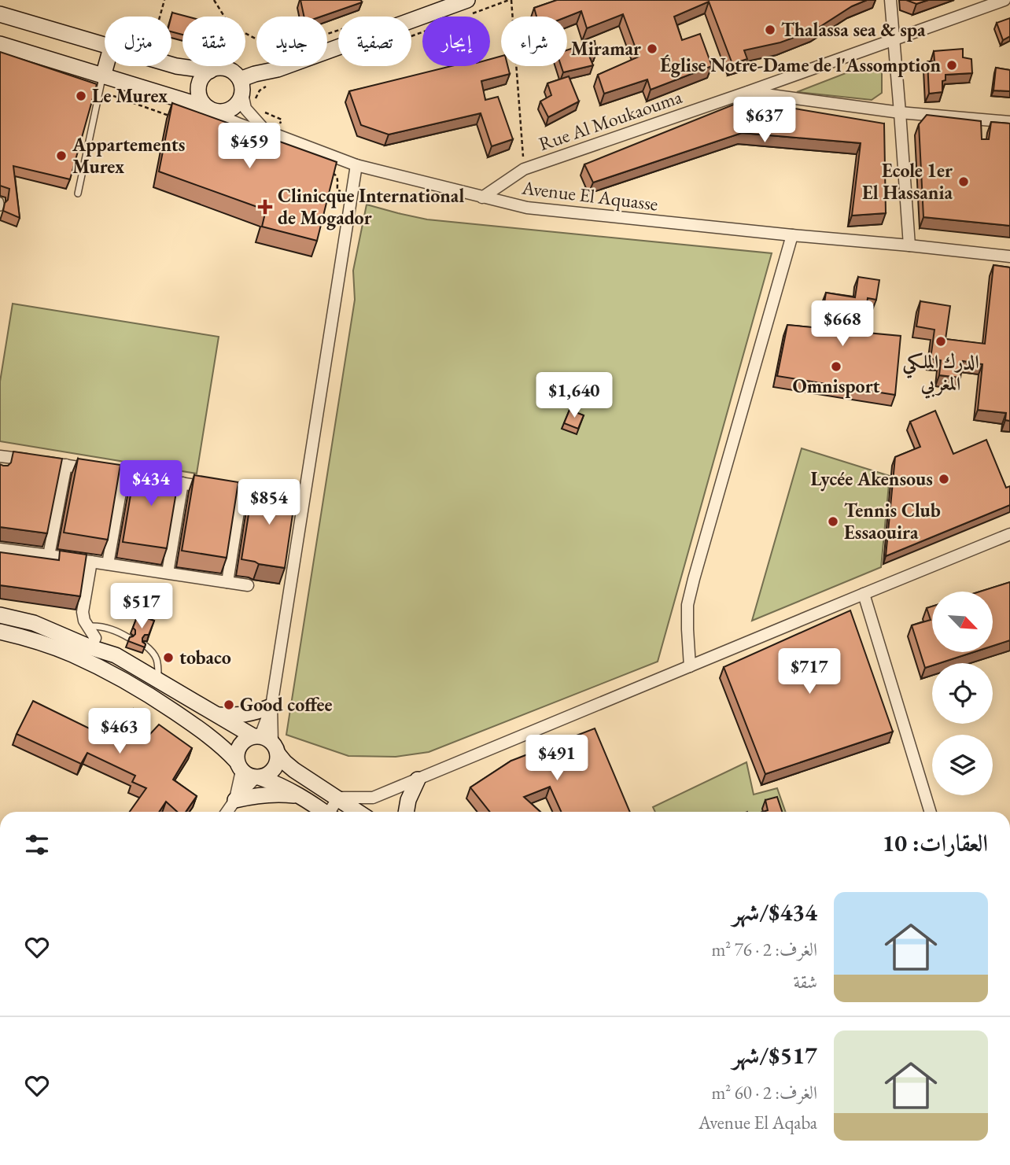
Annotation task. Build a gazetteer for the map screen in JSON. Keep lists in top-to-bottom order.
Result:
{
  "streets": {
    "street": ["Rue Al Moukaouma", "Avenue El Aquasse"]
  },
  "crossings": [
    ["Rue Al Moukaouma", "Avenue El Aquasse"]
  ],
  "places": {
    "other": [
      "Thalassa sea & spa",
      "Miramar",
      "Église Notre-Dame de l'Assomption",
      "Le Murex",
      "Appartements Murex",
      "Ecole 1er El Hassania",
      "الدرك الملكي المغربي",
      "Omnisport",
      "Lycée Akensous",
      "Tennis Club Essaouira",
      "tobaco",
      "Good coffee"
    ],
    "health": ["Clinicque International de Mogador"]
  },
  "north": "bottom right",
  "page": {
    "chip": [
      "شراء",
      "إيجار",
      "تصفية",
      "جديد",
      "شقة",
      "منزل"
    ],
    "price": [
      "$637",
      "$459",
      "$668",
      "$1,640",
      "$434",
      "$854",
      "$517",
      "$717",
      "$463",
      "$491"
    ],
    "heading": "العقارات: 10",
    "list": [
      {
        "name": "$434/شهر",
        "note": "الغرف: 2 · 76 m² · شقة"
      },
      {
        "name": "$517/شهر",
        "note": "الغرف: 2 · 60 m² · Avenue El Aqaba"
      }
    ]
  }
}
